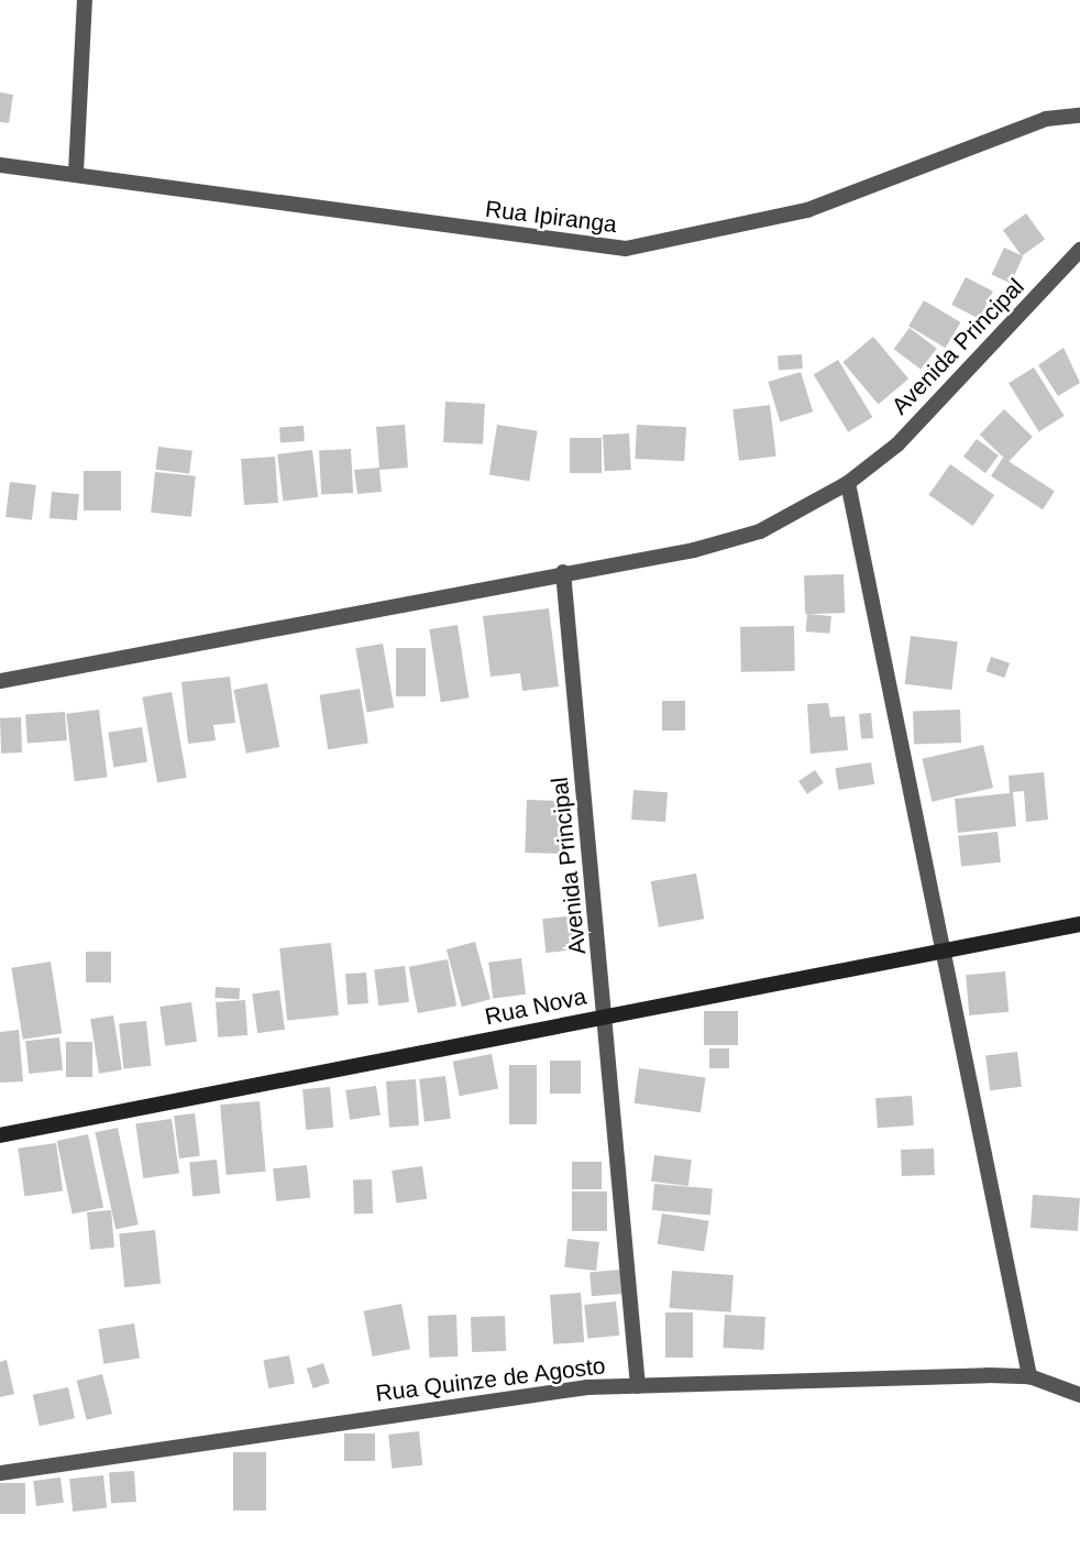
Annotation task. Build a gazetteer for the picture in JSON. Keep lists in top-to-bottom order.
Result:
{
  "streets": {
    "street": [
      "Rua Ipiranga",
      "Avenida Principal",
      "Rua Nova",
      "Rua Quinze de Agosto"
    ]
  },
  "crossings": [
    ["Avenida Principal", "Rua Nova"],
    ["Avenida Principal", "Rua Quinze de Agosto"]
  ]
}
